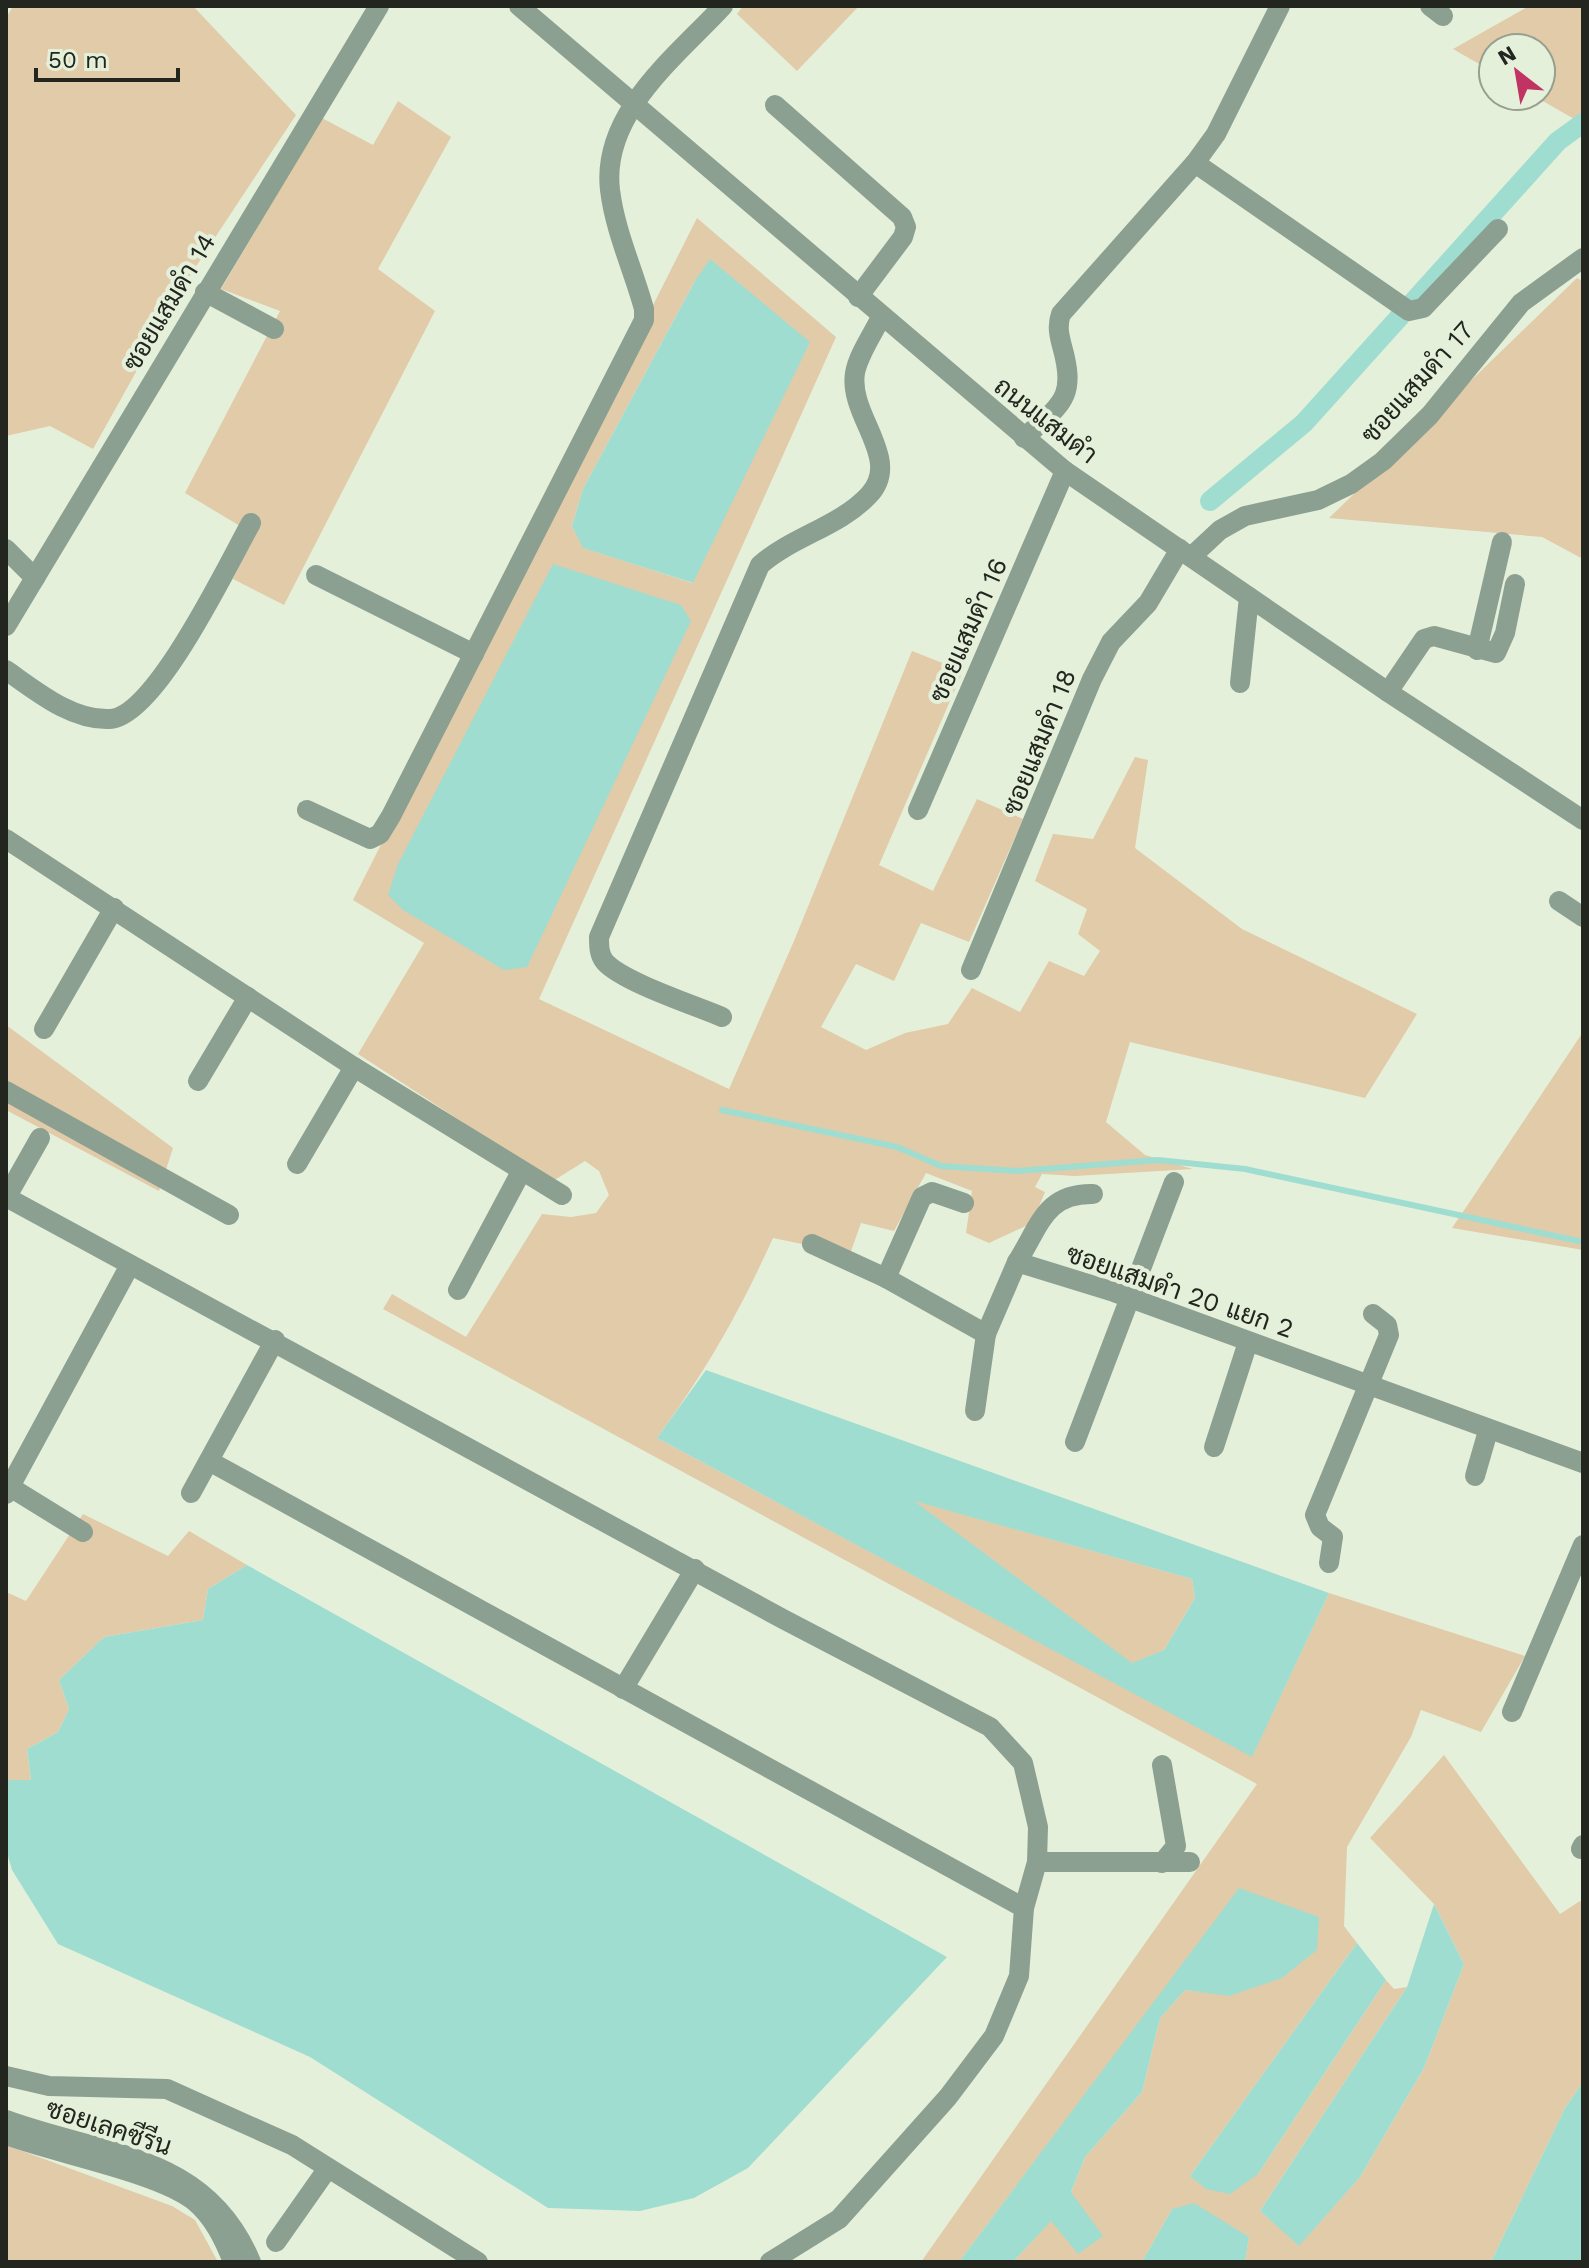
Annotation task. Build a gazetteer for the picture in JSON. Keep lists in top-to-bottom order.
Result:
{
  "streets": {
    "street": [
      "ซอยแสมดำ 14",
      "ซอยแสมดำ 17",
      "ถนนแสมดำ",
      "ซอยแสมดำ 16",
      "ซอยแสมดำ 18",
      "ซอยแสมดำ 20 แยก 2",
      "ซอยเลคซีรีน"
    ]
  },
  "crossings": [
    ["ซอยแสมดำ 17", "ถนนแสมดำ"],
    ["ซอยแสมดำ 17", "ซอยแสมดำ 18"],
    ["ถนนแสมดำ", "ซอยแสมดำ 16"],
    ["ถนนแสมดำ", "ซอยแสมดำ 18"]
  ],
  "scale_bar": "50 m",
  "north": "top left"
}
